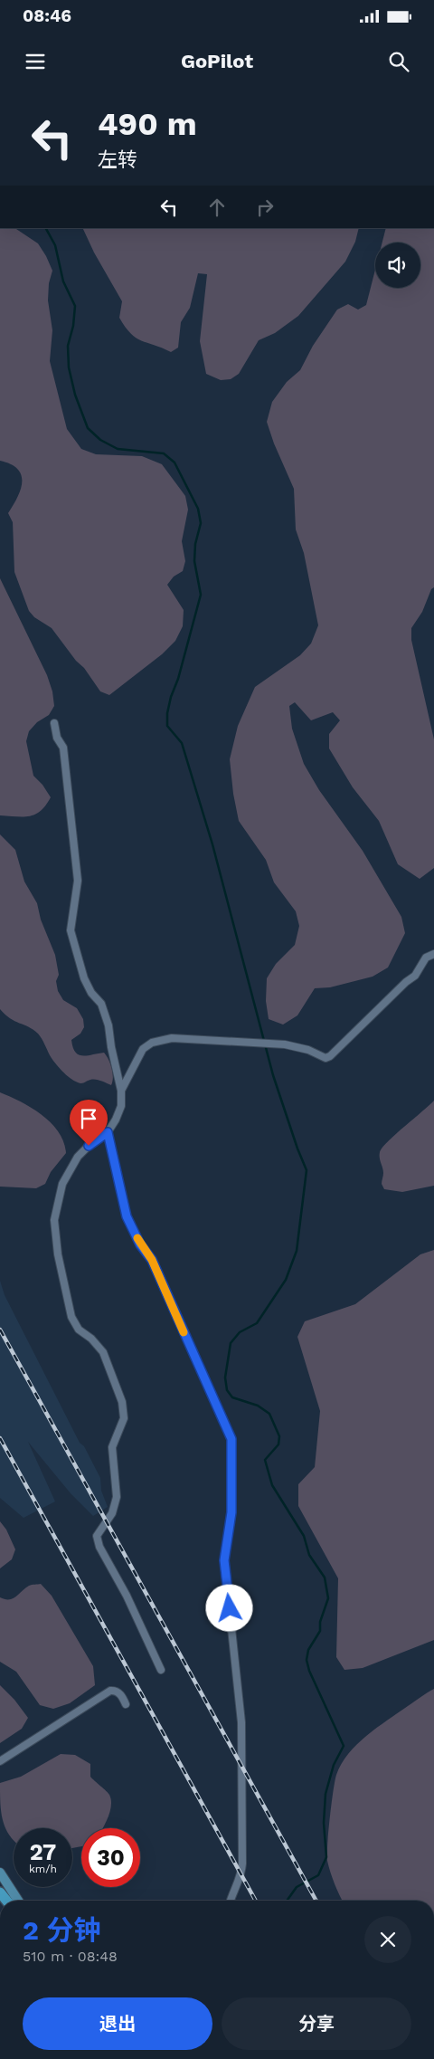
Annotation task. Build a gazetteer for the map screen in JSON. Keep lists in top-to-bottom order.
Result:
{
  "page": {
    "status": "08:46",
    "header": "GoPilot",
    "turn": ["490 m", "左转"],
    "speed": "27 km/h",
    "limit": "30",
    "heading": ["2 分钟", "510 m · 08:48"],
    "buttons": ["退出", "分享"]
  }
}
